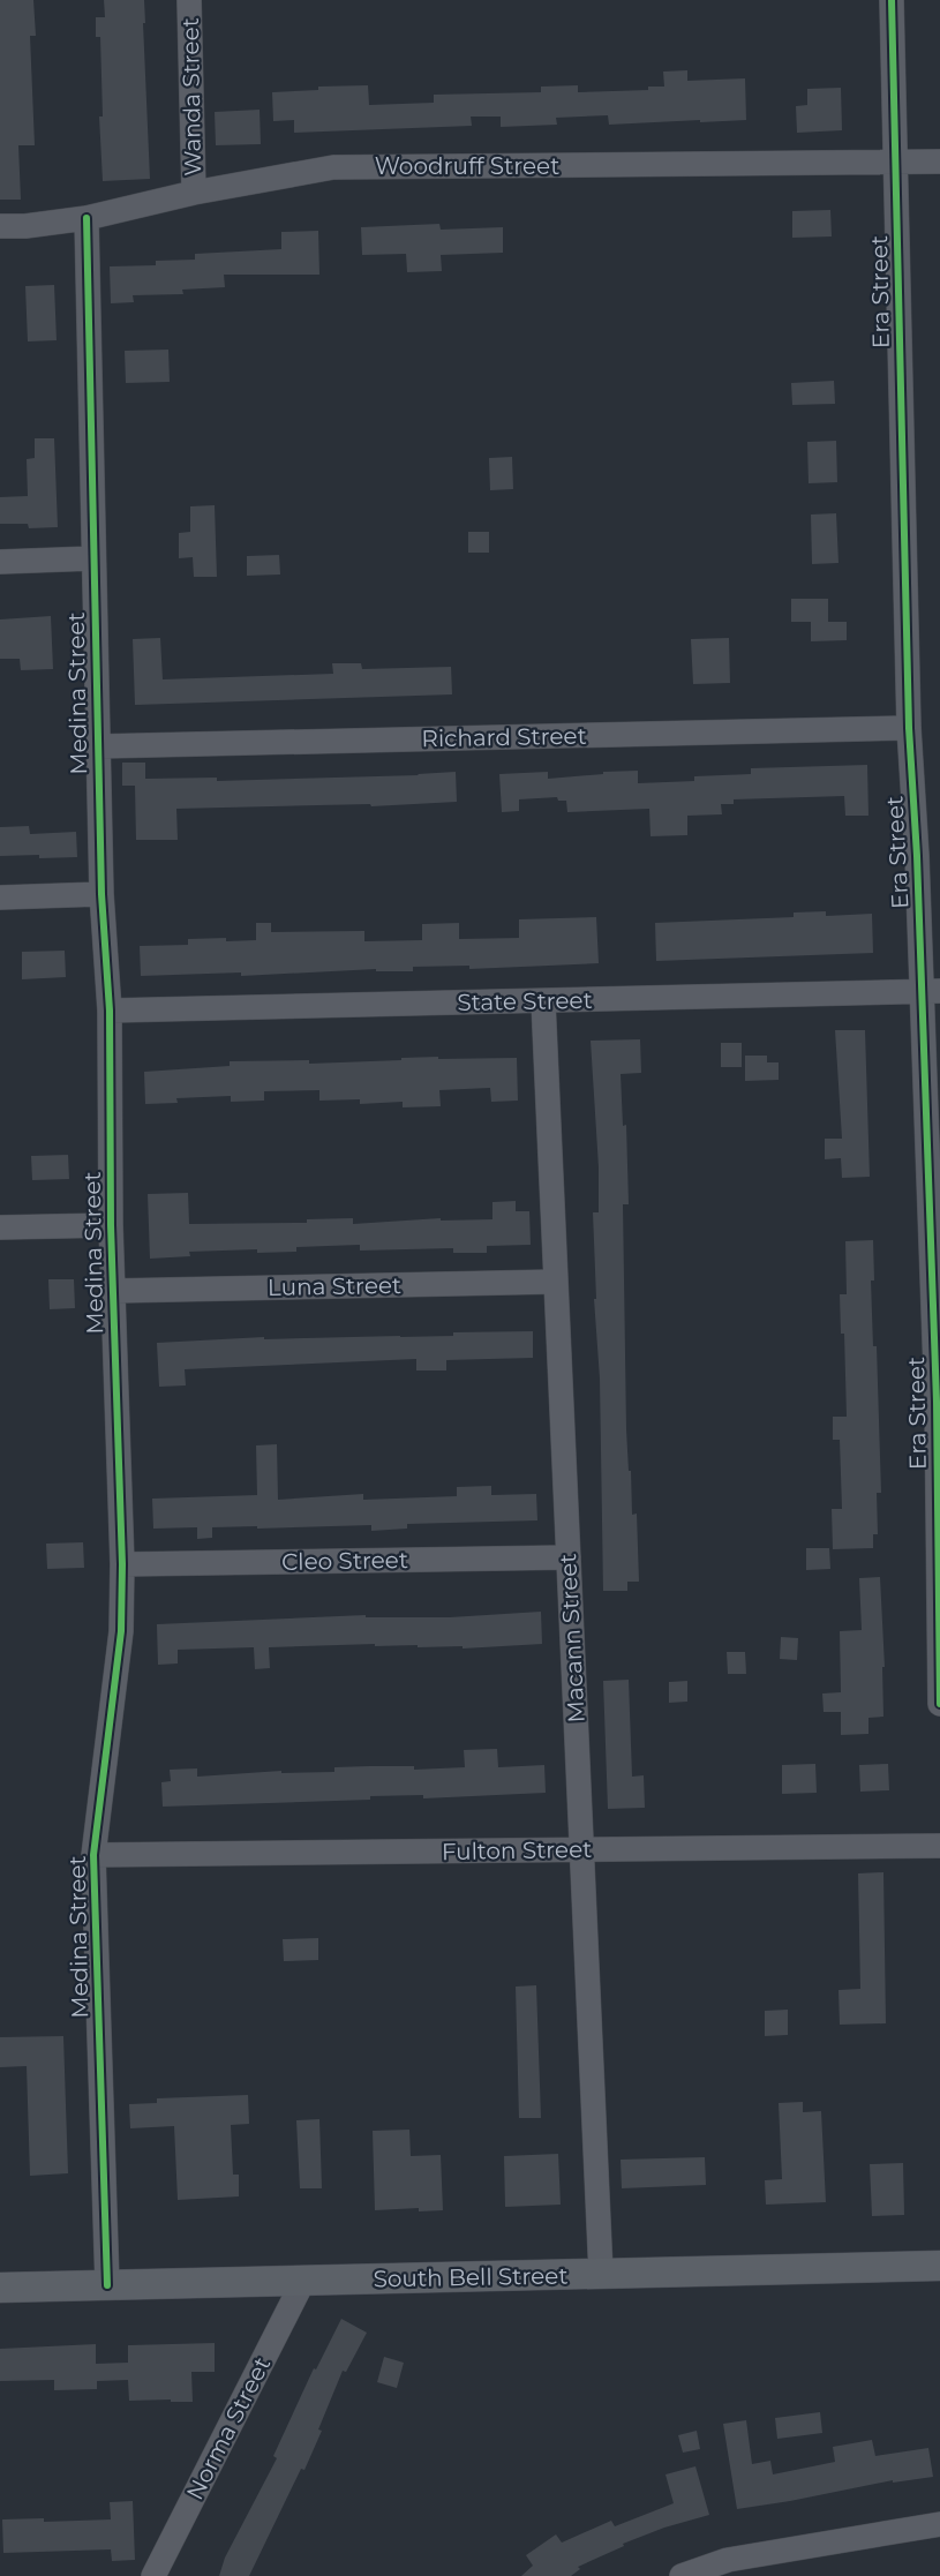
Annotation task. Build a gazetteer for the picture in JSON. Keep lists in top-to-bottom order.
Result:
{
  "streets": {
    "main road": ["South Bell Street"],
    "street": [
      "Wanda Street",
      "Woodruff Street",
      "Era Street",
      "Medina Street",
      "Richard Street",
      "State Street",
      "Luna Street",
      "Cleo Street",
      "Macann Street",
      "Fulton Street",
      "Norma Street"
    ]
  },
  "crossings": [
    ["Wanda Street", "Woodruff Street"],
    ["Woodruff Street", "Era Street"],
    ["Woodruff Street", "Medina Street"],
    ["Era Street", "Richard Street"],
    ["Era Street", "State Street"],
    ["Medina Street", "Richard Street"],
    ["Medina Street", "State Street"],
    ["Medina Street", "Luna Street"],
    ["Medina Street", "Cleo Street"],
    ["Medina Street", "Fulton Street"],
    ["Medina Street", "South Bell Street"],
    ["State Street", "Macann Street"],
    ["Luna Street", "Macann Street"],
    ["Cleo Street", "Macann Street"],
    ["Macann Street", "Fulton Street"],
    ["Macann Street", "South Bell Street"],
    ["South Bell Street", "Norma Street"]
  ]
}
